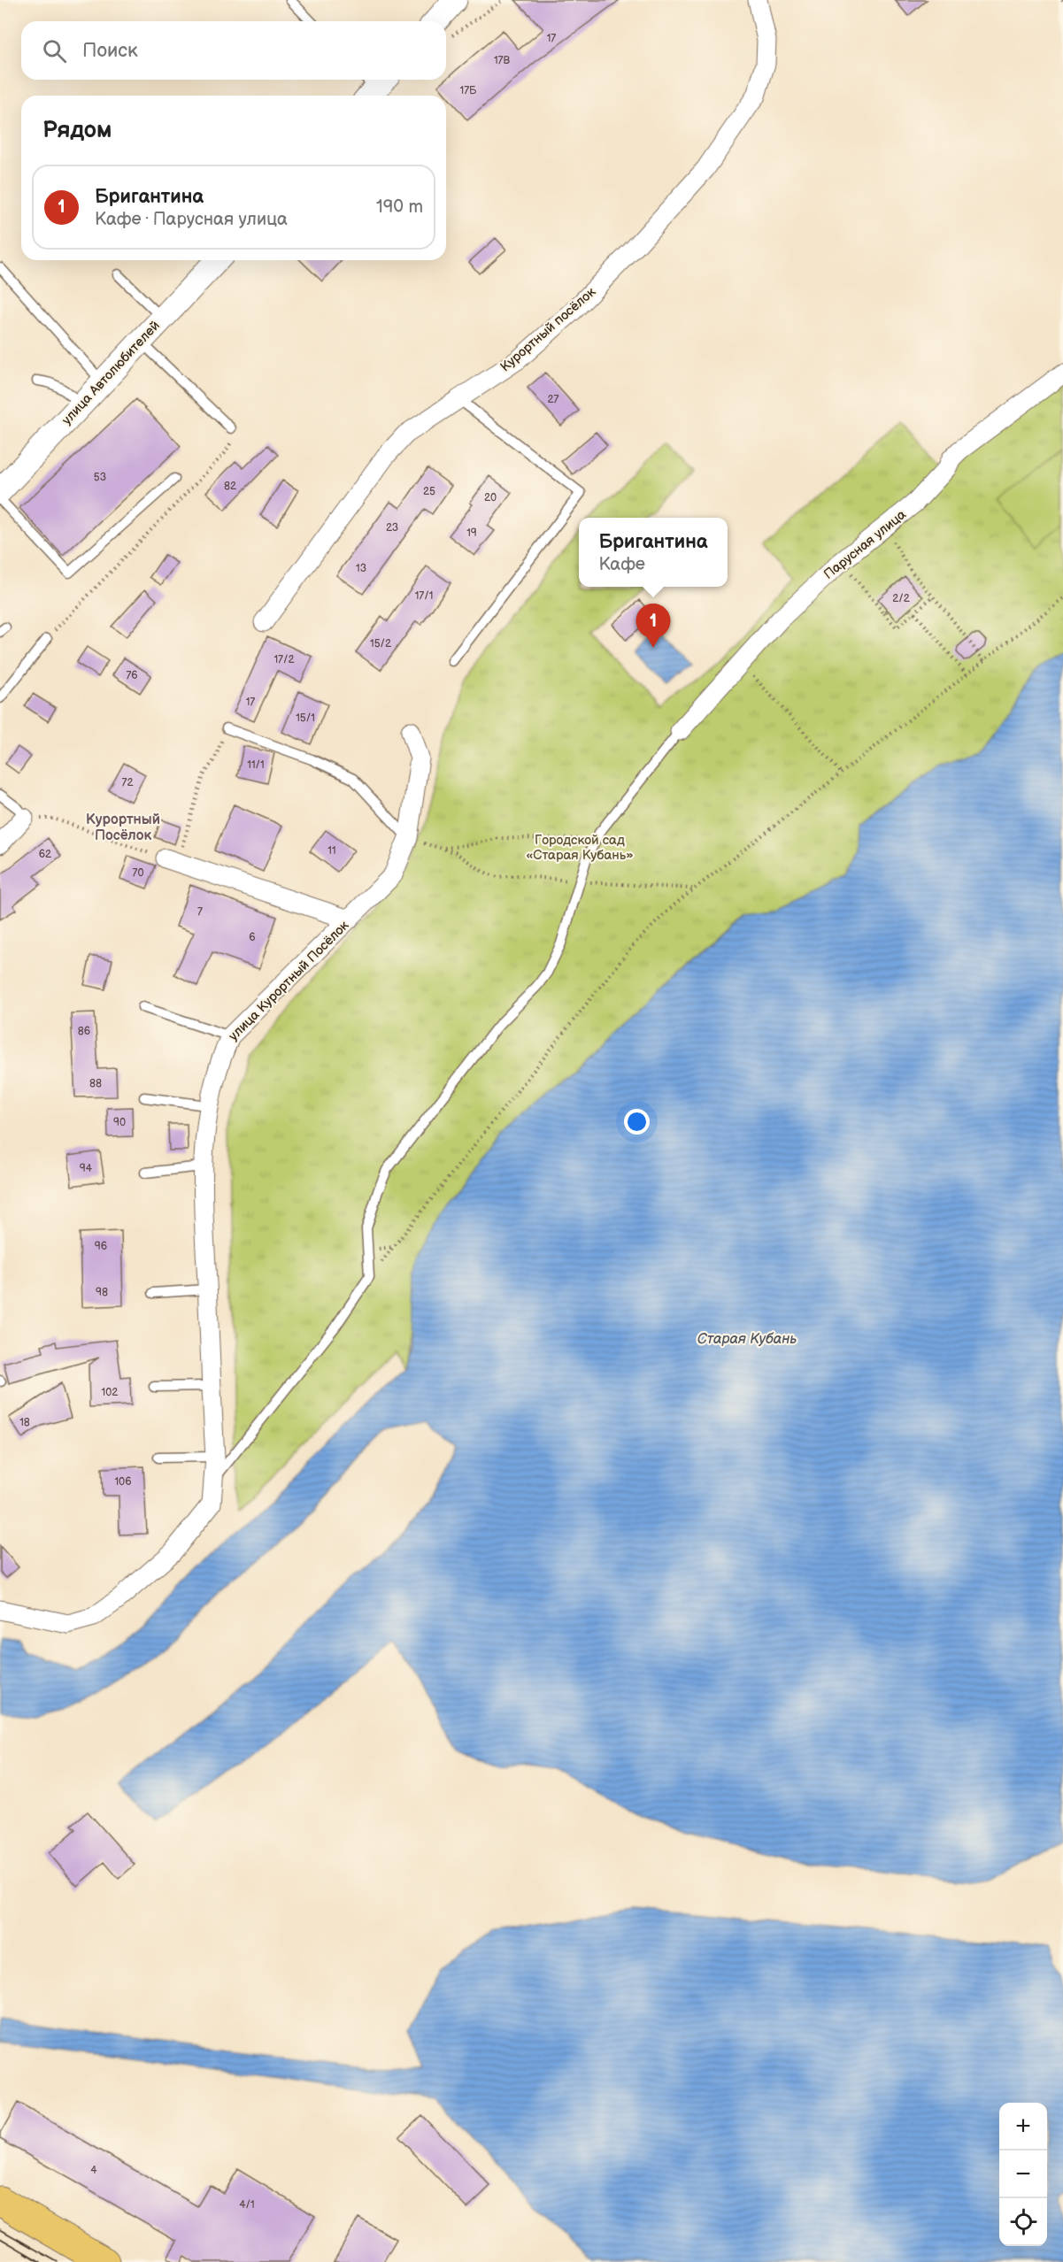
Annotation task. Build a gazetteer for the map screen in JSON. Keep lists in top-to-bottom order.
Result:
{
  "streets": {
    "street": [
      "Курортный посёлок",
      "улица Автолюбителей",
      "Парусная улица",
      "улица Курортный Посёлок"
    ]
  },
  "districts": ["Курортный Посёлок"],
  "water": ["Старая Кубань"],
  "parks": ["Городской сад «Старая Кубань»"],
  "house_numbers": [
    "17",
    "17В",
    "17Б",
    "27",
    "53",
    "82",
    "25",
    "20",
    "23",
    "19",
    "13",
    "17/1",
    "2/2",
    "15/2",
    "17/2",
    "76",
    "17",
    "15/1",
    "11/1",
    "72",
    "11",
    "62",
    "70",
    "7",
    "6",
    "86",
    "88",
    "90",
    "94",
    "96",
    "98",
    "102",
    "18",
    "106",
    "4",
    "4/1"
  ],
  "page": {
    "search": "Поиск",
    "heading": "Рядом",
    "list": [
      {
        "mark": "1",
        "name": "Бригантина",
        "note": "Кафе · Парусная улица",
        "value": "190 m"
      }
    ],
    "popup": ["Бригантина", "Кафе"],
    "pins": "1",
    "map_buttons": ["+", "−"]
  }
}
